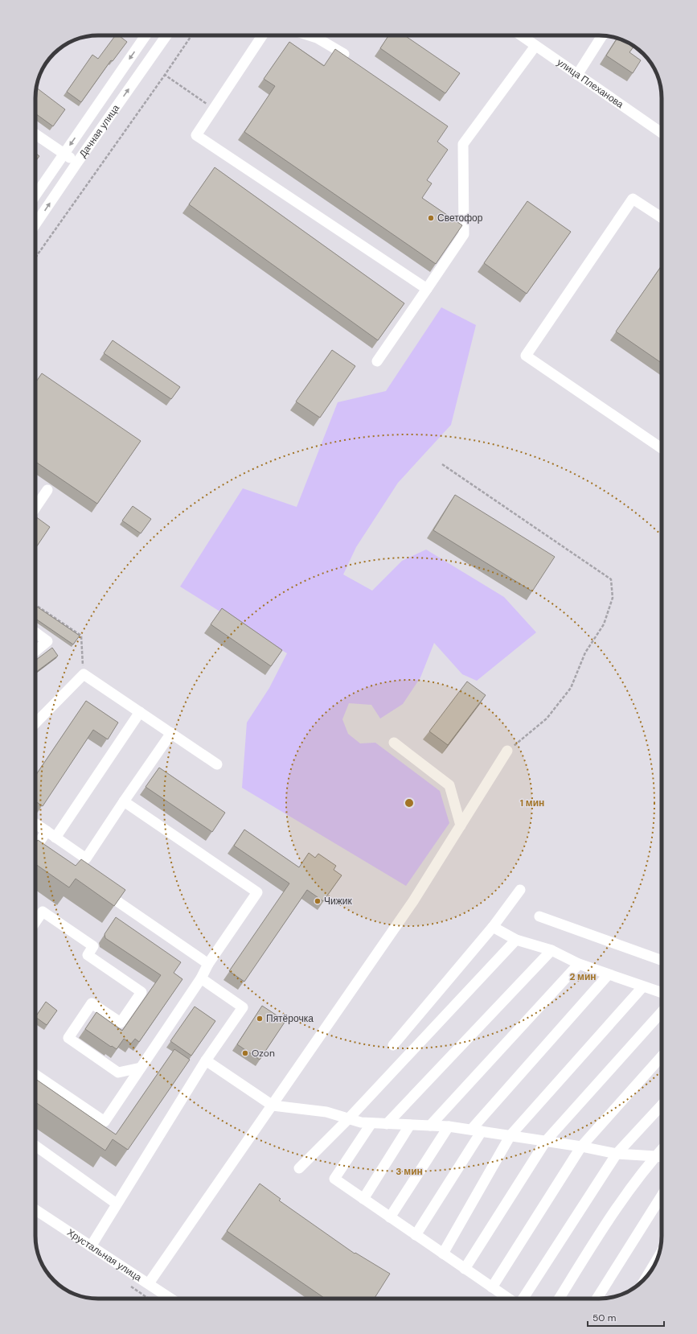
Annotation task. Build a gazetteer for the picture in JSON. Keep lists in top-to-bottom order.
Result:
{
  "streets": {
    "street": ["улица Плеханова", "Дачная улица", "Хрустальная улица"]
  },
  "places": [
    "Светофор",
    "Чижик",
    "Пятёрочка",
    "Ozon"
  ],
  "scale_bar": "50 m",
  "rings": ["1 мин", "2 мин", "3 мин"]
}
